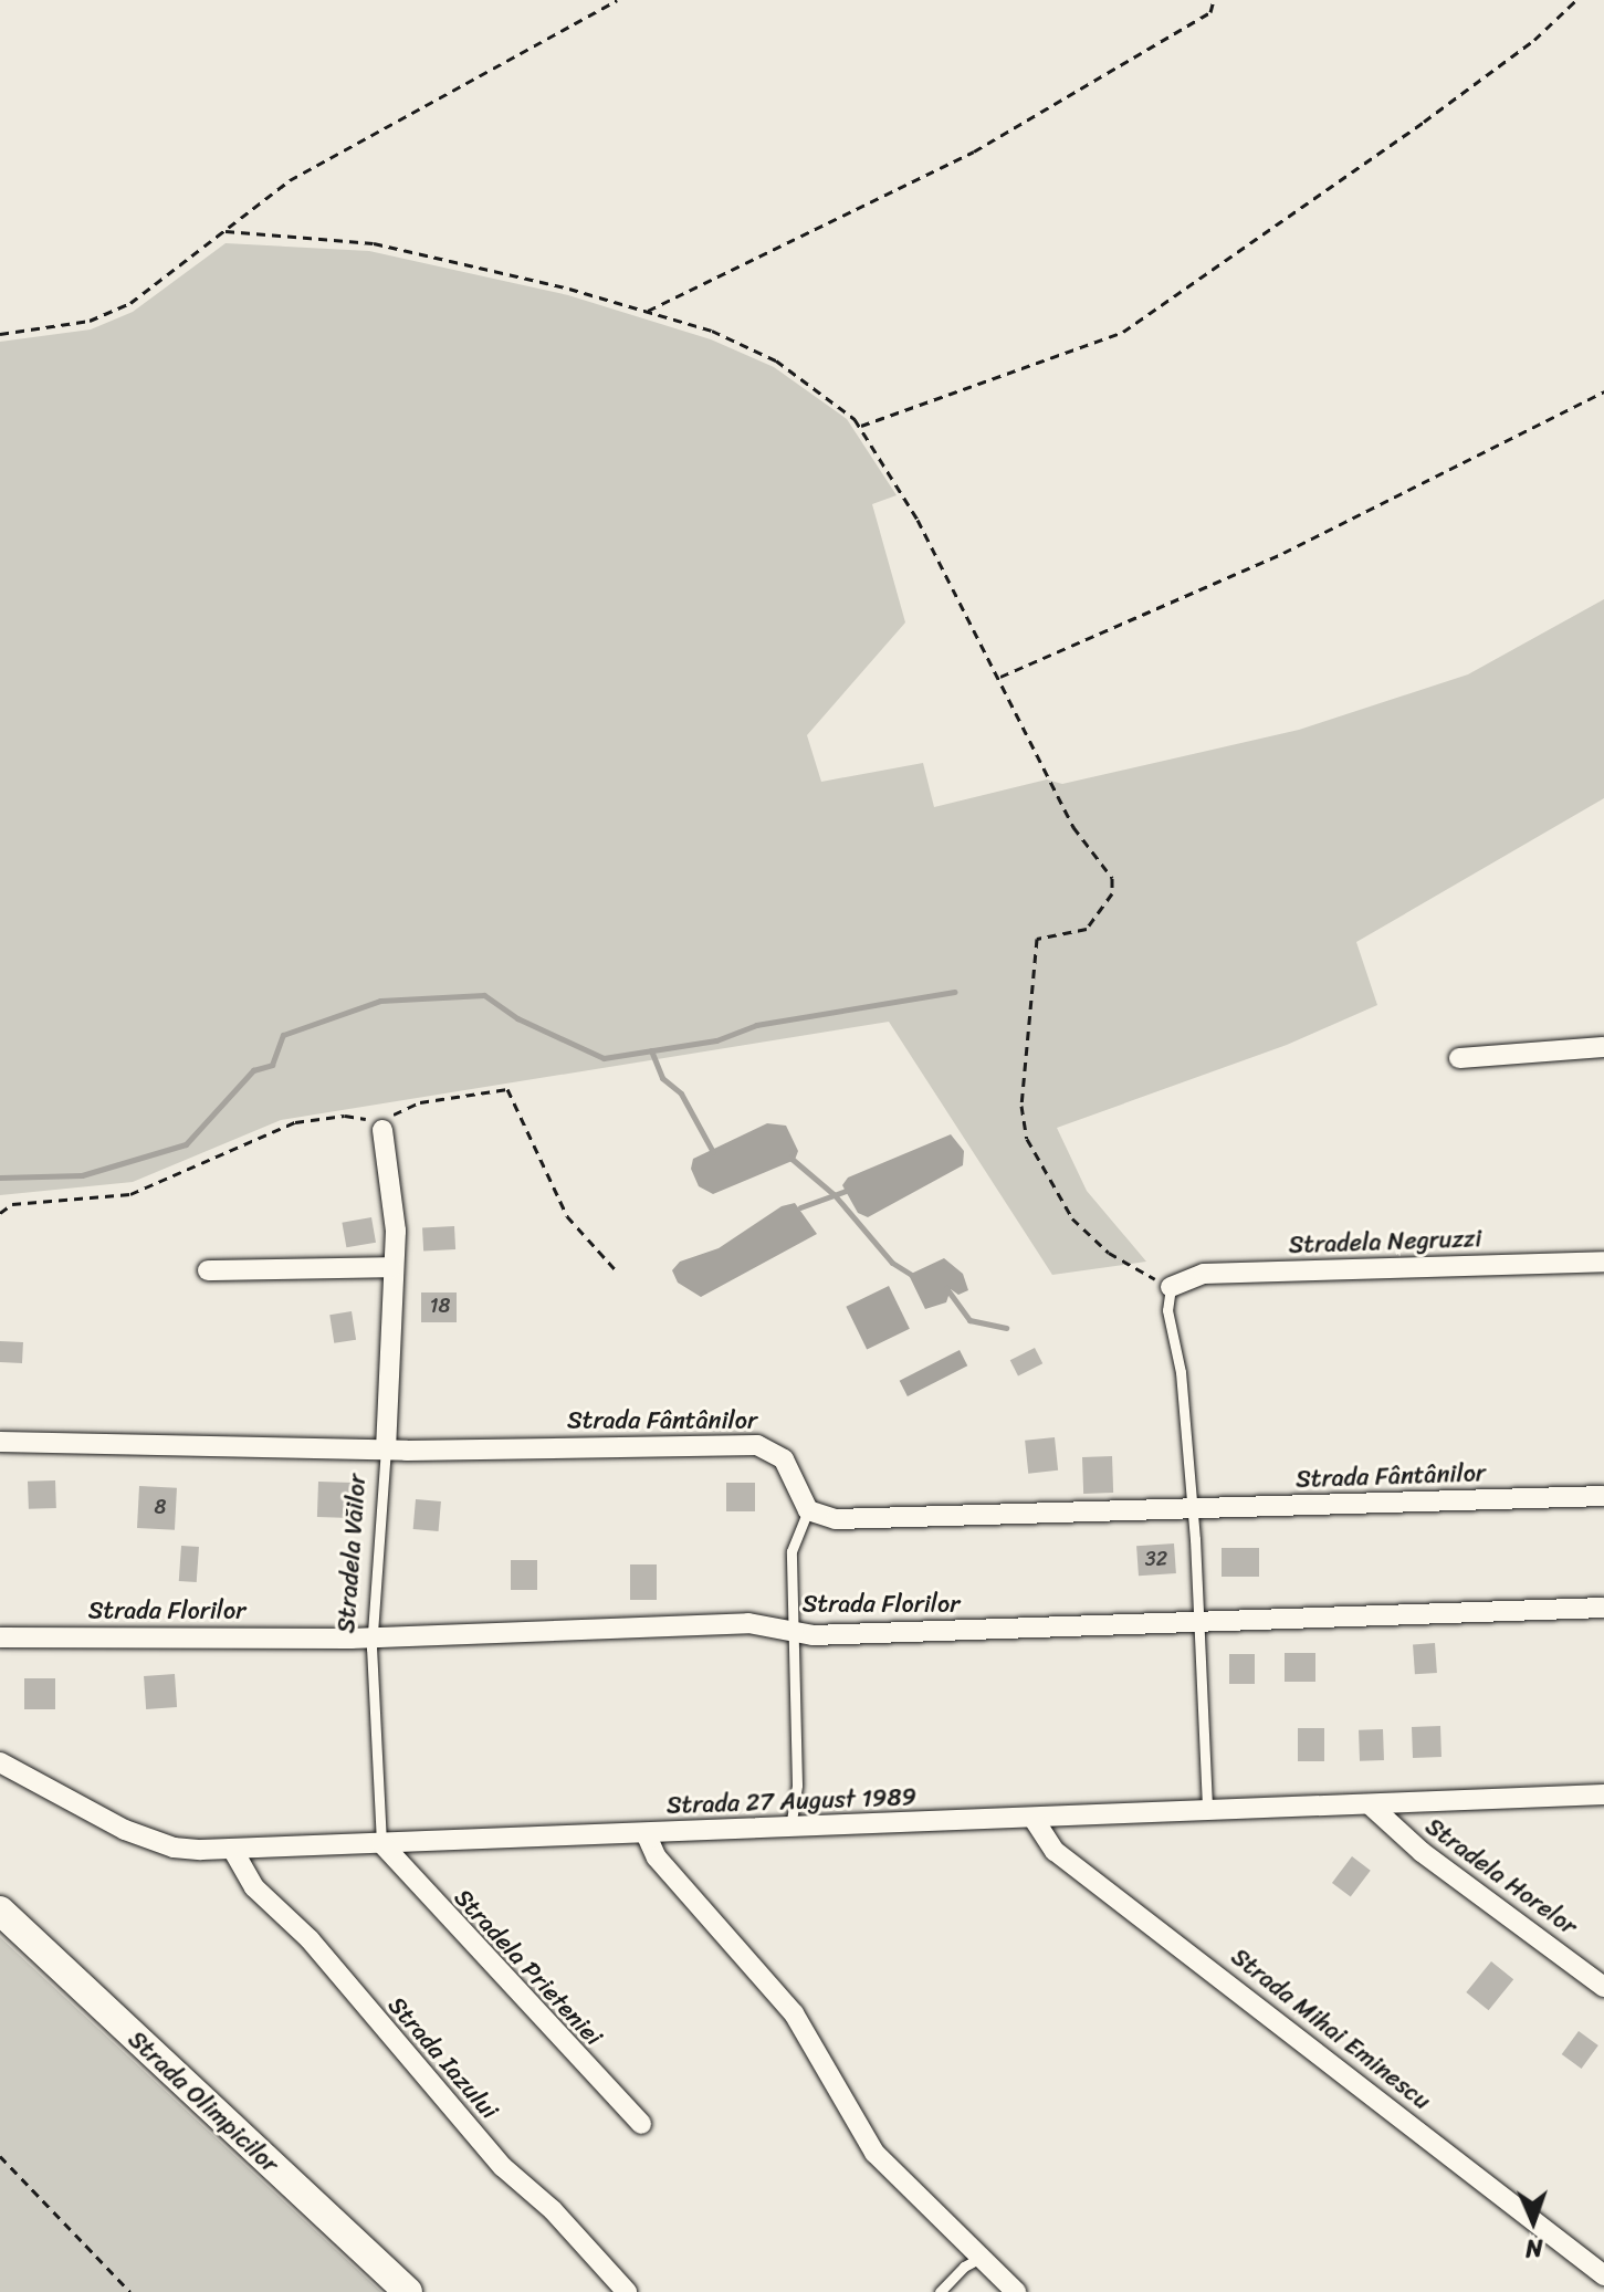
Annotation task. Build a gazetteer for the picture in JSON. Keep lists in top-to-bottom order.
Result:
{
  "streets": {
    "main road": ["Strada Olimpicilor"],
    "street": [
      "Stradela Negruzzi",
      "Strada Fântânilor",
      "Stradela Văilor",
      "Strada Florilor",
      "Strada 27 August 1989",
      "Stradela Horelor",
      "Stradela Prieteniei",
      "Strada Mihai Eminescu",
      "Strada Iazului"
    ]
  },
  "crossings": [
    ["Strada Fântânilor", "Stradela Văilor"],
    ["Stradela Văilor", "Strada Florilor"],
    ["Stradela Văilor", "Strada 27 August 1989"],
    ["Stradela Văilor", "Stradela Prieteniei"],
    ["Strada 27 August 1989", "Stradela Horelor"],
    ["Strada 27 August 1989", "Stradela Prieteniei"],
    ["Strada 27 August 1989", "Strada Mihai Eminescu"],
    ["Strada 27 August 1989", "Strada Iazului"]
  ],
  "house_numbers": ["18", "8", "32"],
  "north": "bottom"
}
